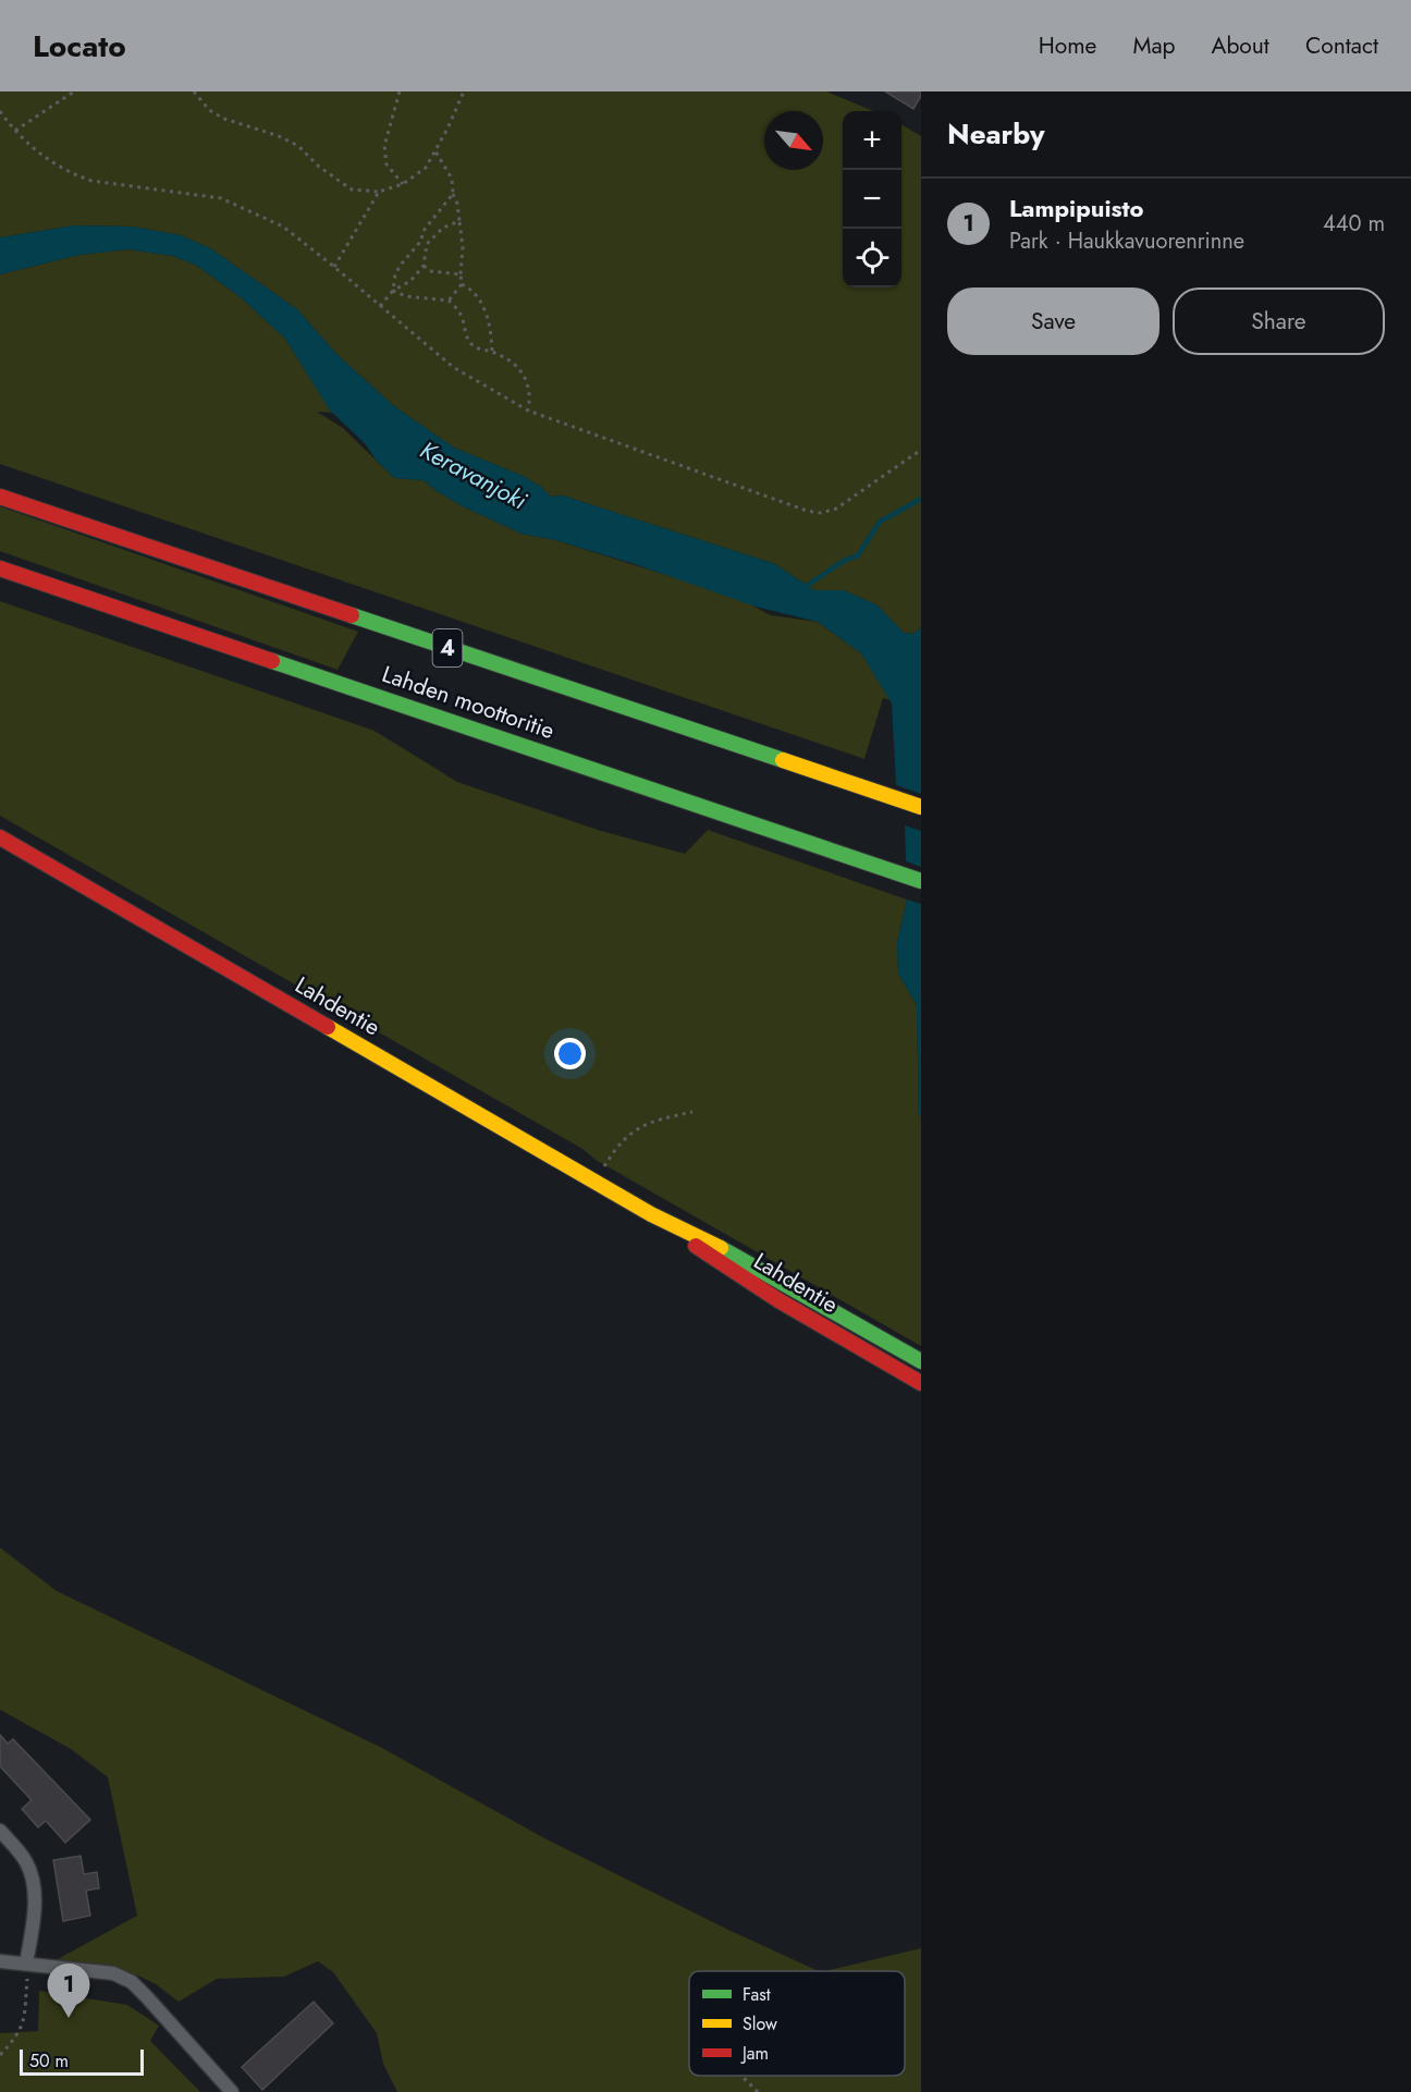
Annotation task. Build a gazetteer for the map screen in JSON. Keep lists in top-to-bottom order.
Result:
{
  "streets": {
    "main road": ["4", "Lahden moottoritie", "Lahdentie"]
  },
  "water": ["Keravanjoki"],
  "legend": ["Fast", "Slow", "Jam"],
  "scale_bar": "50 m",
  "north": "bottom right",
  "page": {
    "header": "Locato",
    "nav": [
      "Home",
      "Map",
      "About",
      "Contact"
    ],
    "heading": "Nearby",
    "map_buttons": ["+", "−"],
    "list": [
      {
        "mark": "1",
        "name": "Lampipuisto",
        "note": "Park · Haukkavuorenrinne",
        "value": "440 m"
      }
    ],
    "buttons": ["Save", "Share"],
    "pins": "1",
    "scale": "50 m"
  }
}
